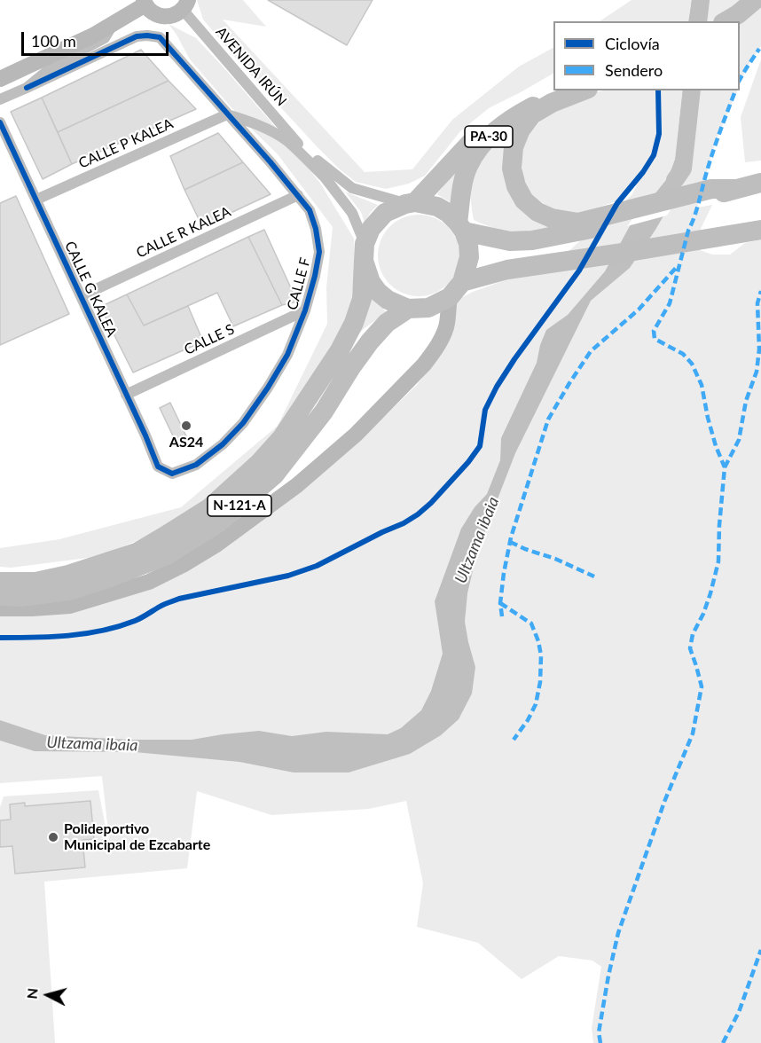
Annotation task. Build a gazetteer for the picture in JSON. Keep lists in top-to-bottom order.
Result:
{
  "streets": {
    "highway": ["PA-30", "N-121-A"],
    "street": [
      "AVENIDA IRÚN",
      "CALLE P KALEA",
      "CALLE R KALEA",
      "CALLE F",
      "CALLE G KALEA",
      "CALLE S"
    ]
  },
  "crossings": [
    ["AVENIDA IRÚN", "PA-30"],
    ["AVENIDA IRÚN", "CALLE P KALEA"],
    ["AVENIDA IRÚN", "CALLE F"],
    ["AVENIDA IRÚN", "N-121-A"],
    ["PA-30", "N-121-A"],
    ["CALLE P KALEA", "CALLE F"],
    ["CALLE P KALEA", "CALLE G KALEA"],
    ["CALLE R KALEA", "CALLE F"],
    ["CALLE R KALEA", "CALLE G KALEA"],
    ["CALLE F", "CALLE G KALEA"],
    ["CALLE F", "CALLE S"],
    ["CALLE G KALEA", "CALLE S"]
  ],
  "water": ["Ultzama ibaia"],
  "places": ["AS24", "Polideportivo Municipal de Ezcabarte"],
  "legend": ["Ciclovía", "Sendero"],
  "scale_bar": "100 m",
  "north": "left"
}
